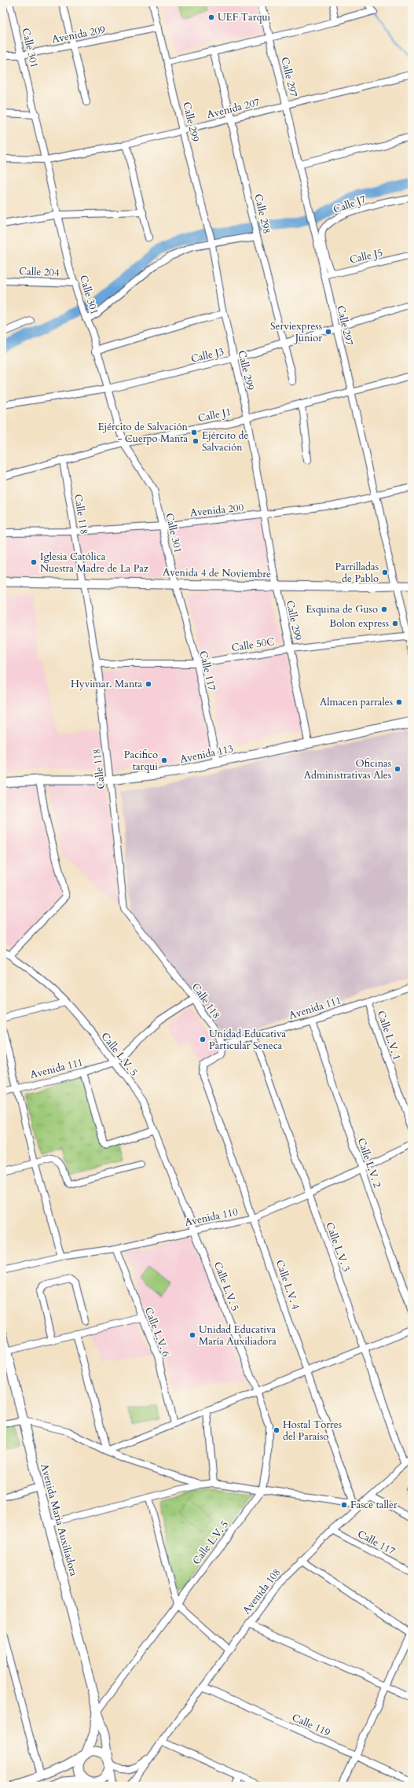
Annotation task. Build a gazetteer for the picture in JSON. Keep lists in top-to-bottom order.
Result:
{
  "streets": {
    "main road": ["Avenida 4 de Noviembre", "Avenida 113", "Avenida Maria Auxiliadora"],
    "street": [
      "Avenida 209",
      "Calle 301",
      "Calle 297",
      "Avenida 207",
      "Calle 299",
      "Calle J7",
      "Calle 298",
      "Calle J5",
      "Calle 204",
      "Calle J3",
      "Calle J1",
      "Avenida 200",
      "Calle 118",
      "Calle 50C",
      "Calle 117",
      "Avenida 111",
      "Calle L.V. 1",
      "Calle L.V. 5",
      "Calle L.V. 2",
      "Avenida 110",
      "Calle L.V. 3",
      "Calle L.V. 4",
      "Calle L.V. 6",
      "Avenida 108",
      "Calle 119"
    ]
  },
  "crossings": [
    ["Avenida 209", "Calle 301"],
    ["Avenida 209", "Calle 299"],
    ["Calle 301", "Avenida 207"],
    ["Calle 301", "Calle 204"],
    ["Calle 301", "Calle J3"],
    ["Calle 301", "Calle J1"],
    ["Calle 301", "Avenida 200"],
    ["Calle 301", "Avenida 4 de Noviembre"],
    ["Calle 301", "Calle 117"],
    ["Calle 297", "Avenida 207"],
    ["Calle 297", "Calle J5"],
    ["Calle 297", "Calle J3"],
    ["Calle 297", "Calle J1"],
    ["Calle 297", "Avenida 200"],
    ["Calle 297", "Avenida 4 de Noviembre"],
    ["Calle 297", "Calle 50C"],
    ["Avenida 207", "Calle 299"],
    ["Avenida 207", "Calle 298"],
    ["Calle 299", "Calle J3"],
    ["Calle 299", "Calle J1"],
    ["Calle 299", "Avenida 200"],
    ["Calle 299", "Avenida 4 de Noviembre"],
    ["Calle 299", "Calle 50C"],
    ["Calle 299", "Avenida 113"],
    ["Calle J7", "Calle J5"],
    ["Calle 298", "Calle J3"],
    ["Calle J1", "Calle 118"],
    ["Avenida 200", "Calle 118"],
    ["Calle 118", "Avenida 4 de Noviembre"],
    ["Calle 118", "Calle 50C"],
    ["Calle 118", "Avenida 113"],
    ["Calle 118", "Avenida 111"],
    ["Calle 118", "Calle L.V. 4"],
    ["Avenida 4 de Noviembre", "Calle 117"],
    ["Calle 50C", "Calle 117"],
    ["Calle 117", "Avenida 113"],
    ["Calle 117", "Avenida 108"],
    ["Avenida 111", "Calle L.V. 1"],
    ["Avenida 111", "Calle L.V. 5"],
    ["Avenida 111", "Calle L.V. 2"],
    ["Avenida 111", "Calle L.V. 3"],
    ["Avenida 111", "Calle L.V. 4"],
    ["Calle L.V. 5", "Avenida 110"],
    ["Calle L.V. 5", "Avenida Maria Auxiliadora"],
    ["Calle L.V. 2", "Avenida 110"],
    ["Avenida 110", "Calle L.V. 3"],
    ["Avenida 110", "Calle L.V. 4"],
    ["Avenida 110", "Calle L.V. 6"],
    ["Calle L.V. 3", "Avenida 108"],
    ["Avenida Maria Auxiliadora", "Avenida 108"],
    ["Avenida 108", "Calle 119"]
  ],
  "places": [
    "UEF Tarqui",
    "Serviexpress Junior",
    "Ejército de Salvación - Cuerpo Manta",
    "Ejército de Salvación",
    "Iglesia Católica Nuestra Madre de La Paz",
    "Parrilladas de Pablo",
    "Esquina de Guso",
    "Bolon express",
    "Hyvimar. Manta",
    "Almacen parrales",
    "Pacifico tarqui",
    "Oficinas Administrativas Ales",
    "Unidad Educativa Particular Seneca",
    "Unidad Educativa María Auxiliadora",
    "Hostal Torres del Paraíso",
    "Fasce taller"
  ]
}
